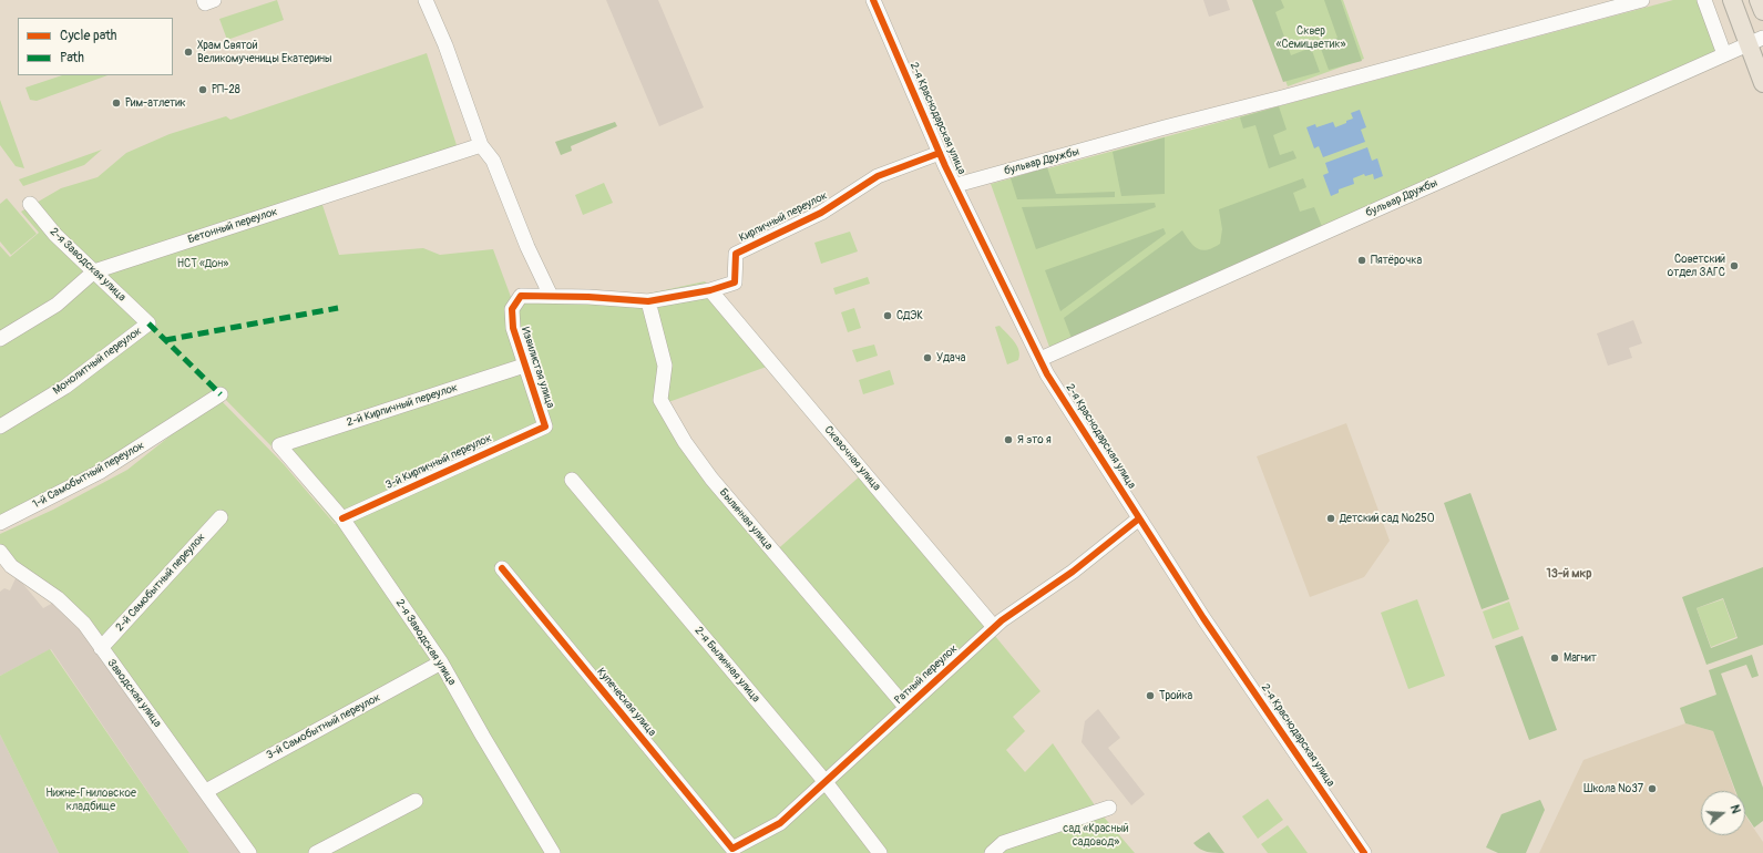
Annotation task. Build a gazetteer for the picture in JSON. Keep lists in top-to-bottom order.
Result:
{
  "streets": {
    "street": [
      "2-я Краснодарская улица",
      "бульвар Дружбы",
      "Кирпичный переулок",
      "Бетонный переулок",
      "2-я Заводская улица",
      "Монолитный переулок",
      "Извилистая улица",
      "2-й Кирпичный переулок",
      "Сказочная улица",
      "3-й Кирпичный переулок",
      "1-й Самобытный переулок",
      "Былинная улица",
      "2-й Самобытный переулок",
      "2-я Былинная улица",
      "Ратный переулок",
      "Заводская улица",
      "Купеческая улица",
      "3-й Самобытный переулок"
    ]
  },
  "crossings": [
    ["2-я Краснодарская улица", "бульвар Дружбы"],
    ["2-я Краснодарская улица", "Кирпичный переулок"],
    ["2-я Краснодарская улица", "Ратный переулок"],
    ["Кирпичный переулок", "Извилистая улица"],
    ["Кирпичный переулок", "Сказочная улица"],
    ["Кирпичный переулок", "Былинная улица"],
    ["Бетонный переулок", "2-я Заводская улица"],
    ["2-я Заводская улица", "Монолитный переулок"],
    ["2-я Заводская улица", "2-й Кирпичный переулок"],
    ["2-я Заводская улица", "3-й Кирпичный переулок"],
    ["2-я Заводская улица", "3-й Самобытный переулок"],
    ["Извилистая улица", "2-й Кирпичный переулок"],
    ["Извилистая улица", "3-й Кирпичный переулок"],
    ["Сказочная улица", "Ратный переулок"],
    ["Былинная улица", "Ратный переулок"],
    ["2-й Самобытный переулок", "Заводская улица"],
    ["2-я Былинная улица", "Ратный переулок"],
    ["Ратный переулок", "Купеческая улица"],
    ["Заводская улица", "3-й Самобытный переулок"]
  ],
  "districts": ["13-й мкр"],
  "parks": [
    "Сквер «Семицветик»",
    "НСТ «Дон»",
    "Нижне-Гниловское кладбище",
    "сад «Красный садовод»"
  ],
  "places": [
    "Храм Святой Великомученицы Екатерины",
    "РП-28",
    "Рим-атлетик",
    "Пятёрочка",
    "Советский отдел ЗАГС",
    "СДЭК",
    "Удача",
    "Я это я",
    "Детский сад №250",
    "Магнит",
    "Тройка",
    "Школа №37"
  ],
  "legend": ["Cycle path", "Path"],
  "north": "right"
}
